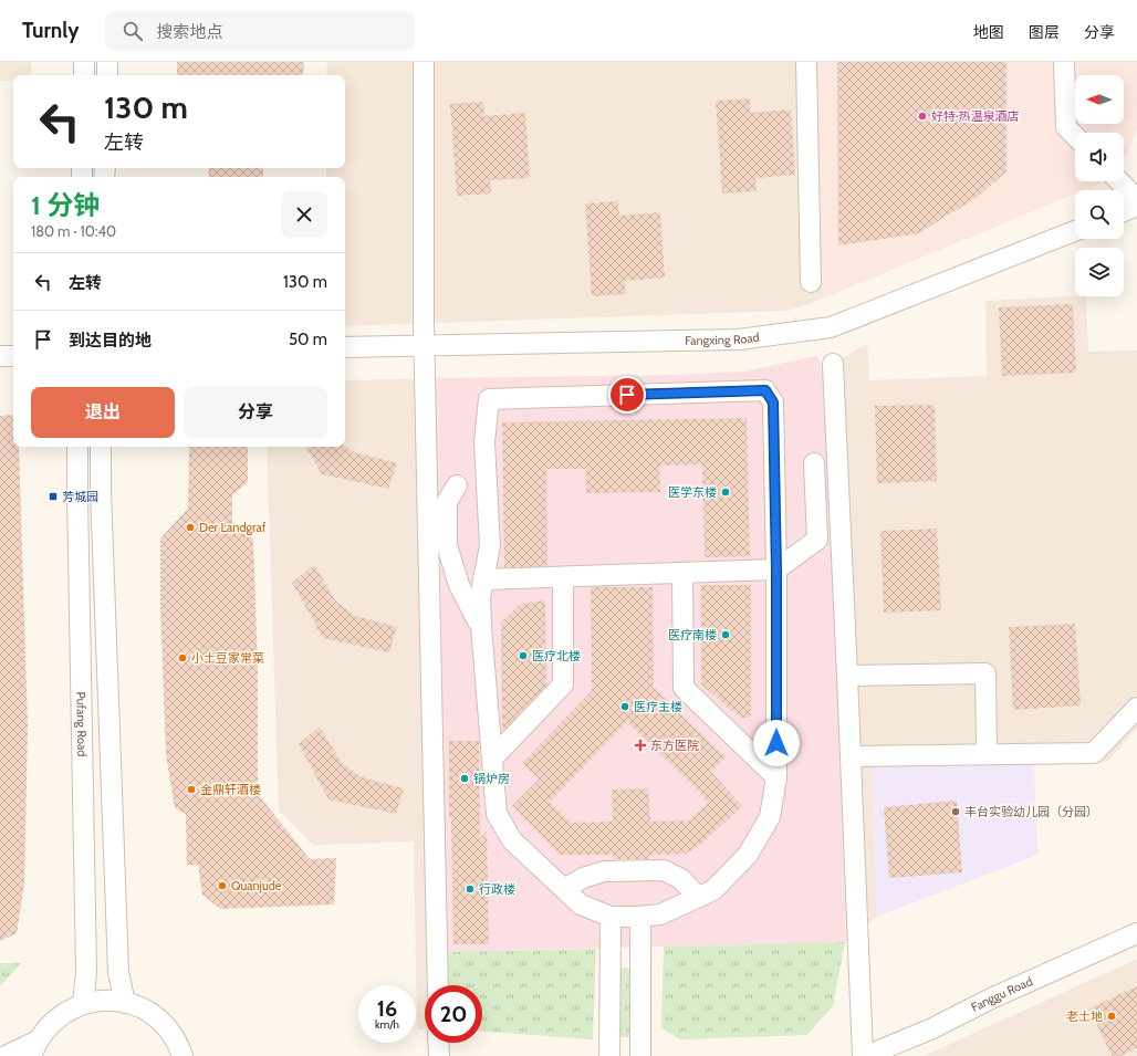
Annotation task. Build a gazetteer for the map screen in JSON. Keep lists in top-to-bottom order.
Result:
{
  "streets": {
    "street": ["Fangxing Road", "Pufang Road", "Fanggu Road"]
  },
  "places": {
    "other": [
      "好特·热温泉酒店",
      "医学东楼",
      "Der Landgraf",
      "医疗南楼",
      "医疗北楼",
      "小土豆家常菜",
      "医疗主楼",
      "锅炉房",
      "金鼎轩酒楼",
      "丰台实验幼儿园（分园）",
      "Quanjude",
      "行政楼",
      "老土地"
    ],
    "transit": ["芳城园"],
    "health": ["东方医院"]
  },
  "north": "left",
  "page": {
    "header": "Turnly",
    "search": "搜索地点",
    "nav": ["地图", "图层", "分享"],
    "turn": ["130 m", "左转"],
    "heading": ["1 分钟", "180 m · 10:40"],
    "list": [
      {
        "name": "左转",
        "value": "130 m"
      },
      {
        "name": "到达目的地",
        "value": "50 m"
      }
    ],
    "buttons": ["退出", "分享"],
    "speed": "16 km/h",
    "limit": "20"
  }
}
